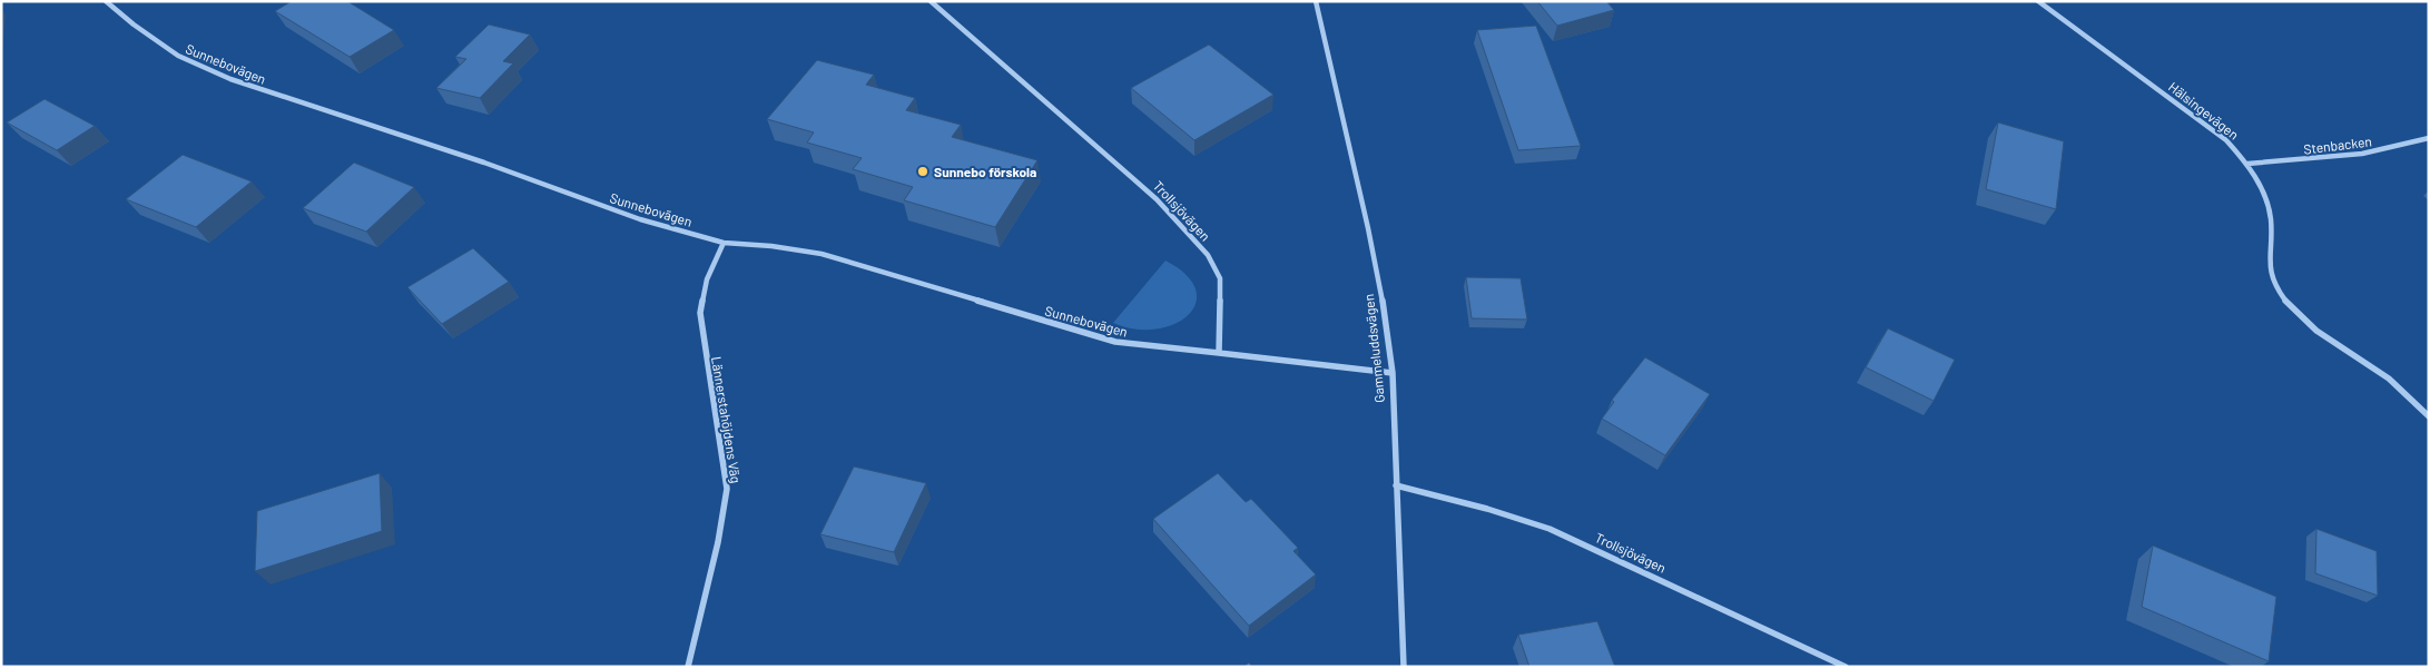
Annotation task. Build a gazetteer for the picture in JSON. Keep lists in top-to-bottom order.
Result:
{
  "streets": {
    "street": [
      "Sunnebovägen",
      "Hälsingevägen",
      "Stenbacken",
      "Trollsjövägen",
      "Gammeluddsvägen",
      "Lännerstahöjdens Väg"
    ]
  },
  "crossings": [
    ["Sunnebovägen", "Trollsjövägen"],
    ["Sunnebovägen", "Lännerstahöjdens Väg"],
    ["Hälsingevägen", "Stenbacken"],
    ["Trollsjövägen", "Gammeluddsvägen"]
  ],
  "places": ["Sunnebo förskola"]
}
